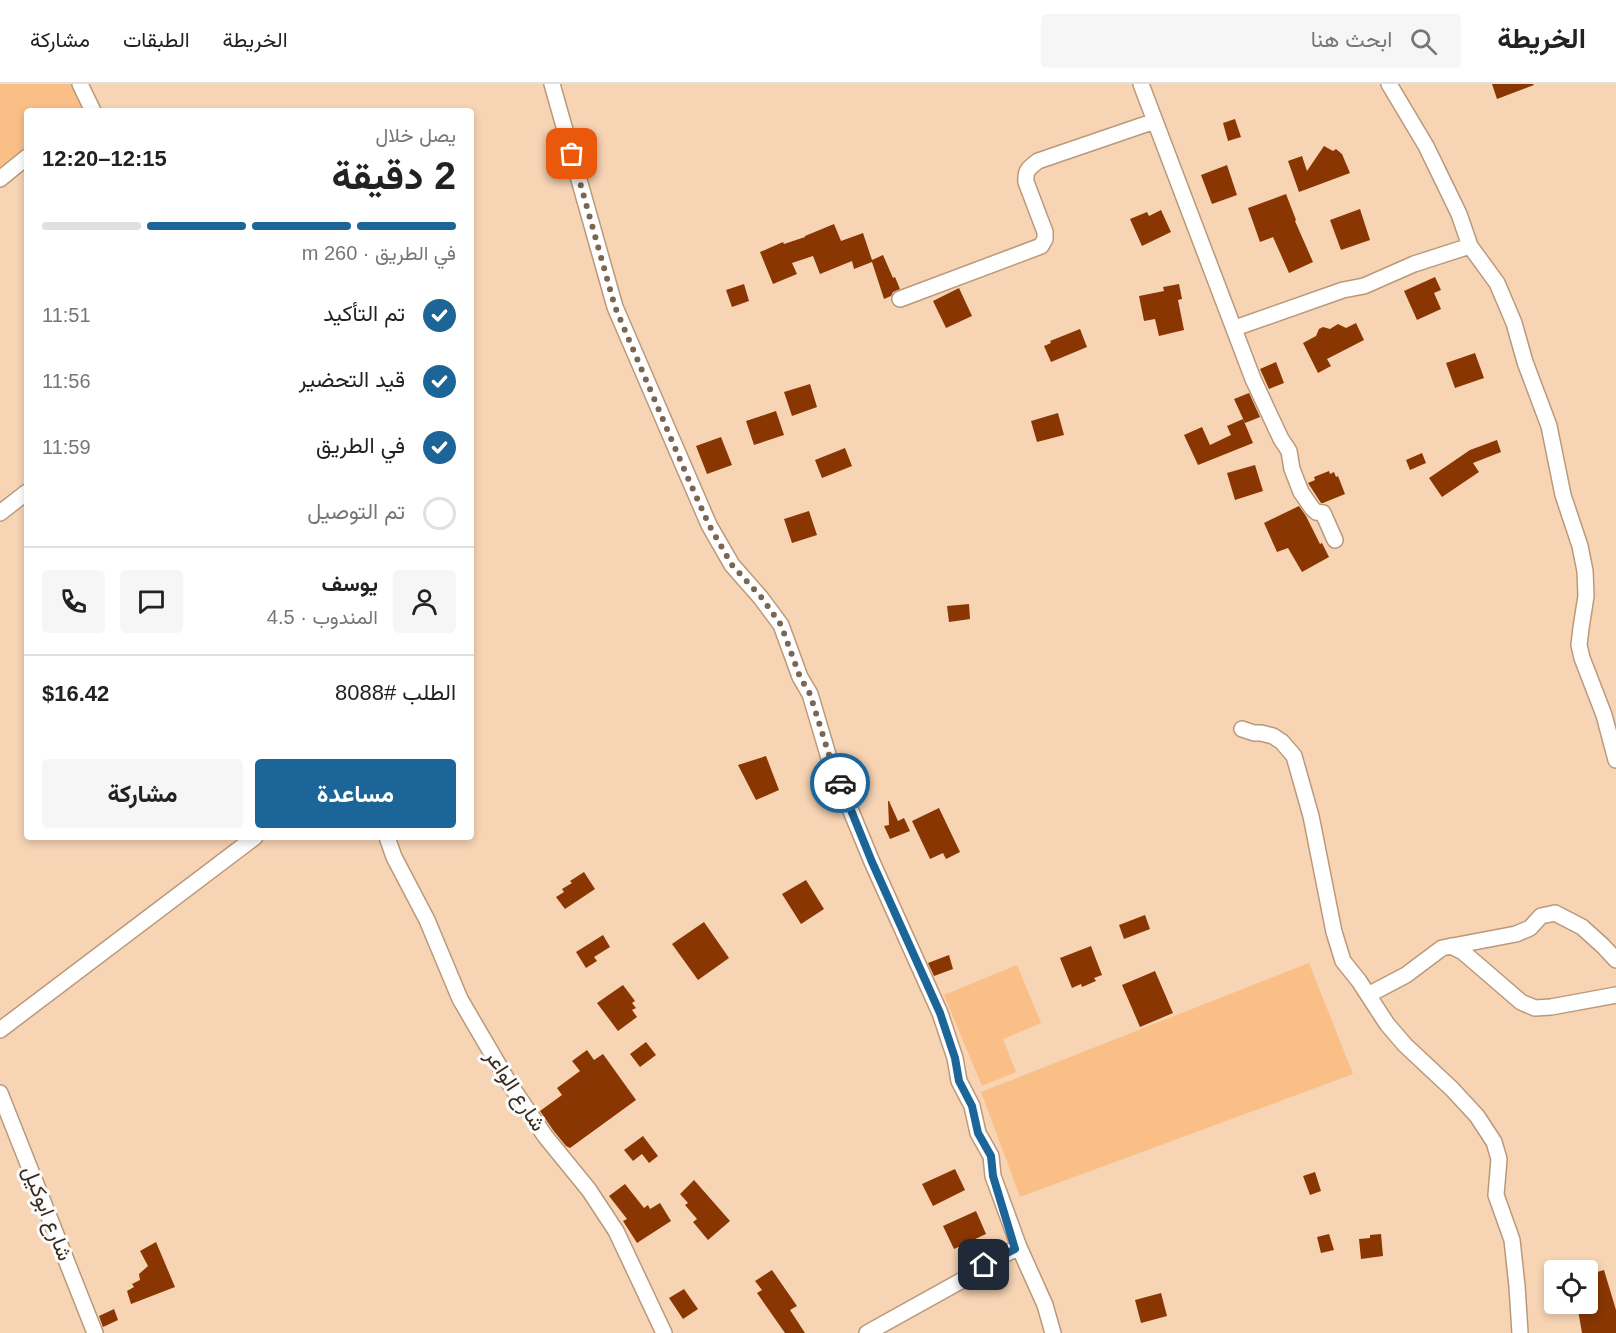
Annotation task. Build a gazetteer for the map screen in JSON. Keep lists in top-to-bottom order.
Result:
{
  "streets": {
    "street": ["شارع الواعر", "شارع ابوكيل"]
  },
  "page": {
    "header": "الخريطة",
    "search": "ابحث هنا",
    "nav": ["الخريطة", "الطبقات", "مشاركة"],
    "heading": ["2 دقيقة", "يصل خلال", "12:15–12:20"],
    "panel": [
      "يوسف",
      "المندوب · 4.5",
      "الطلب #8088",
      "$16.42"
    ],
    "bar": "في الطريق · 260 m",
    "list": [
      ["تم التأكيد", "11:51"],
      ["قيد التحضير", "11:56"],
      ["في الطريق", "11:59"],
      "تم التوصيل"
    ],
    "buttons": ["مساعدة", "مشاركة"]
  }
}
